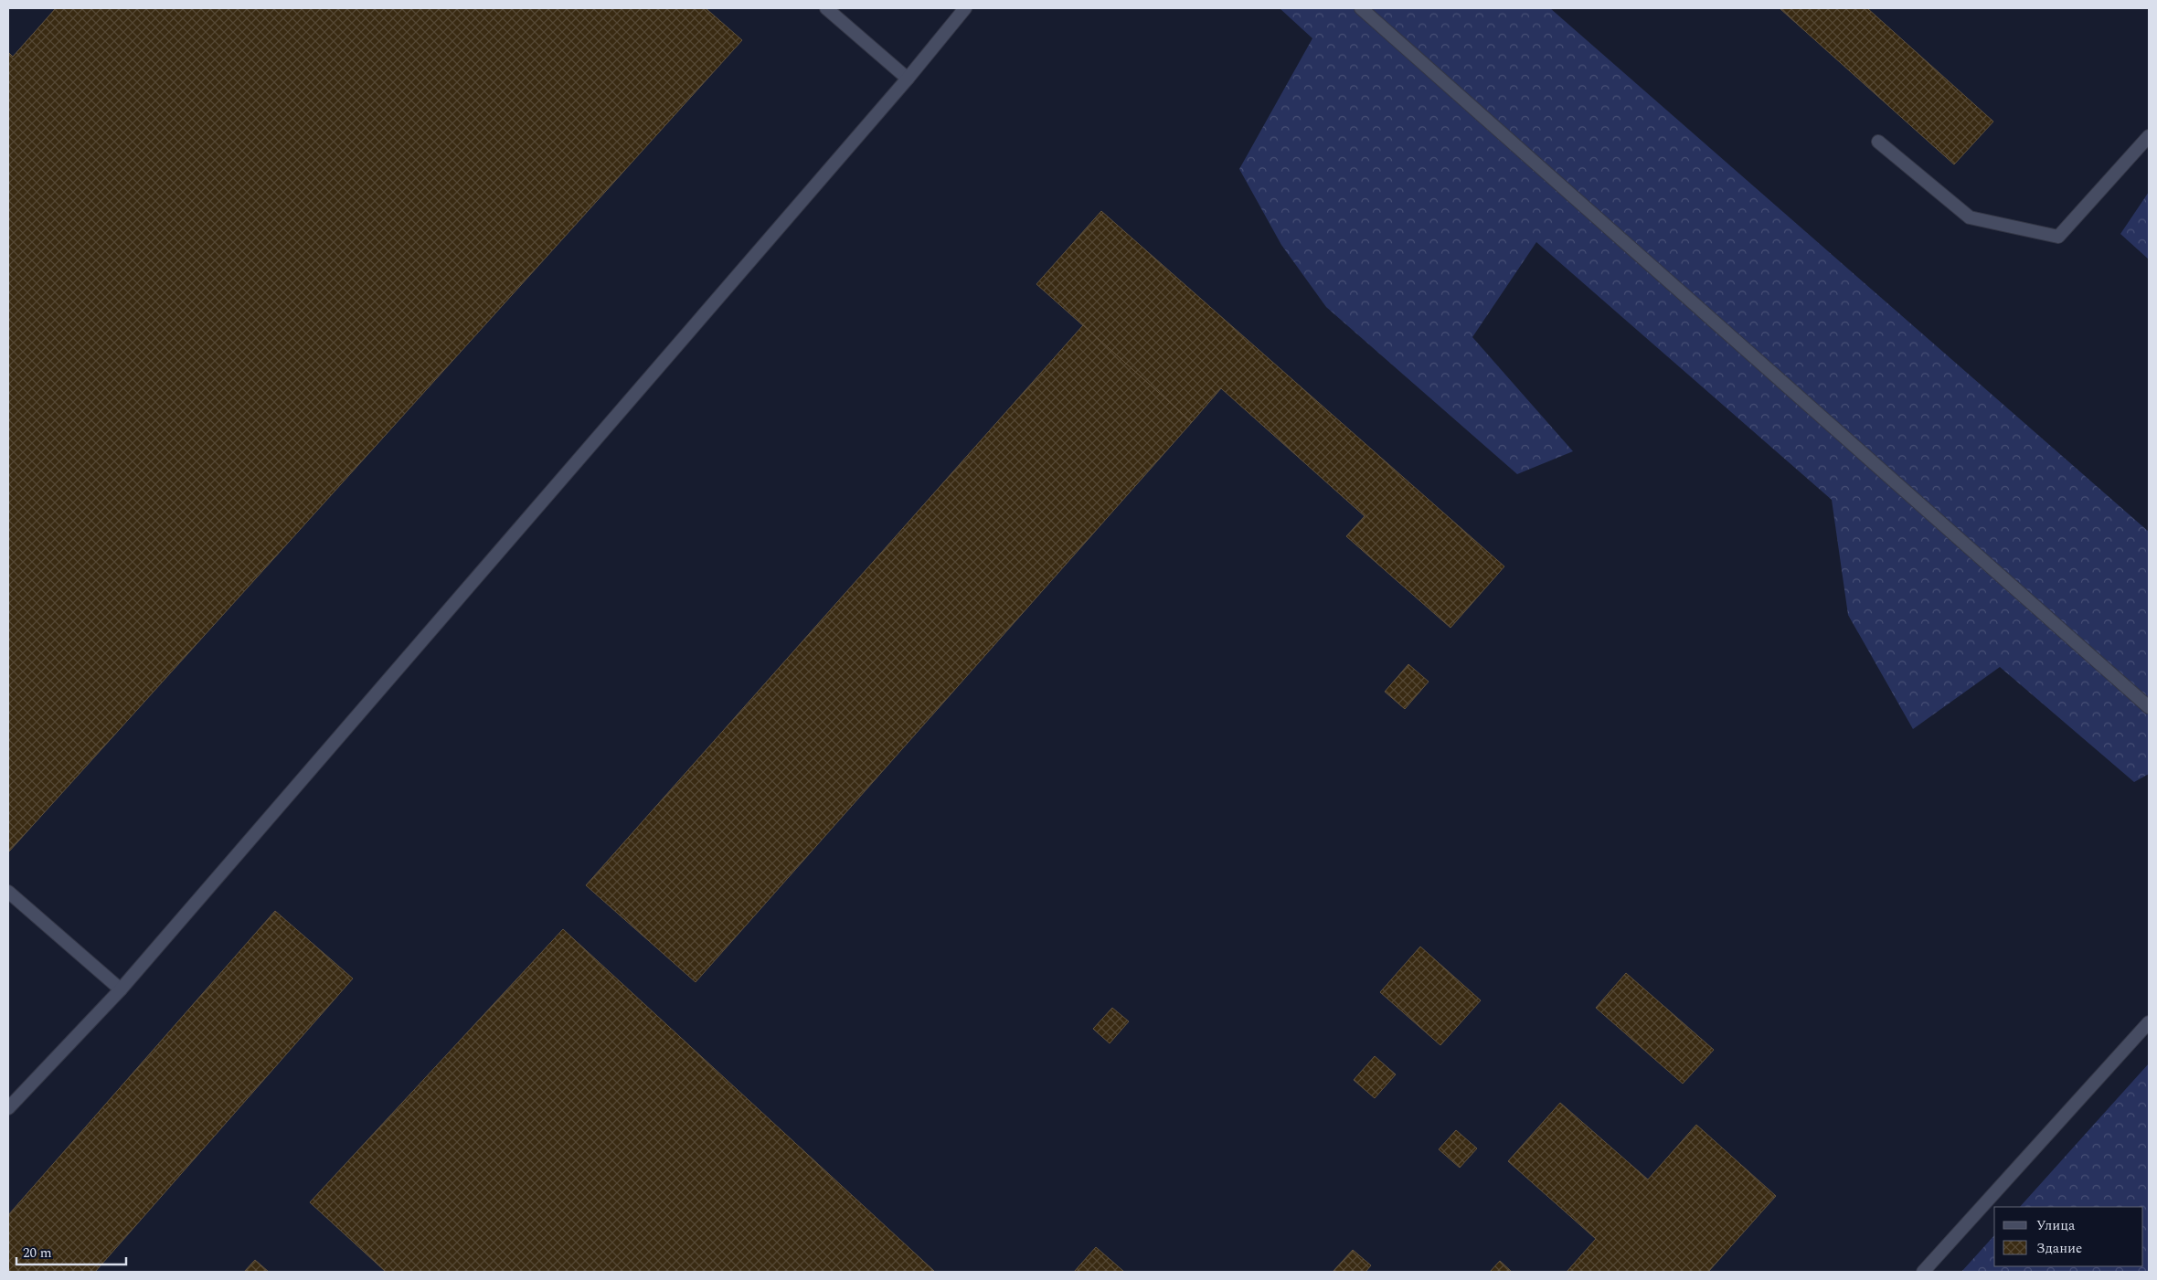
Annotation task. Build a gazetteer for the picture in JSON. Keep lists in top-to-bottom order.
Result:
{
  "legend": ["Улица", "Здание"],
  "scale_bar": "20 m"
}
